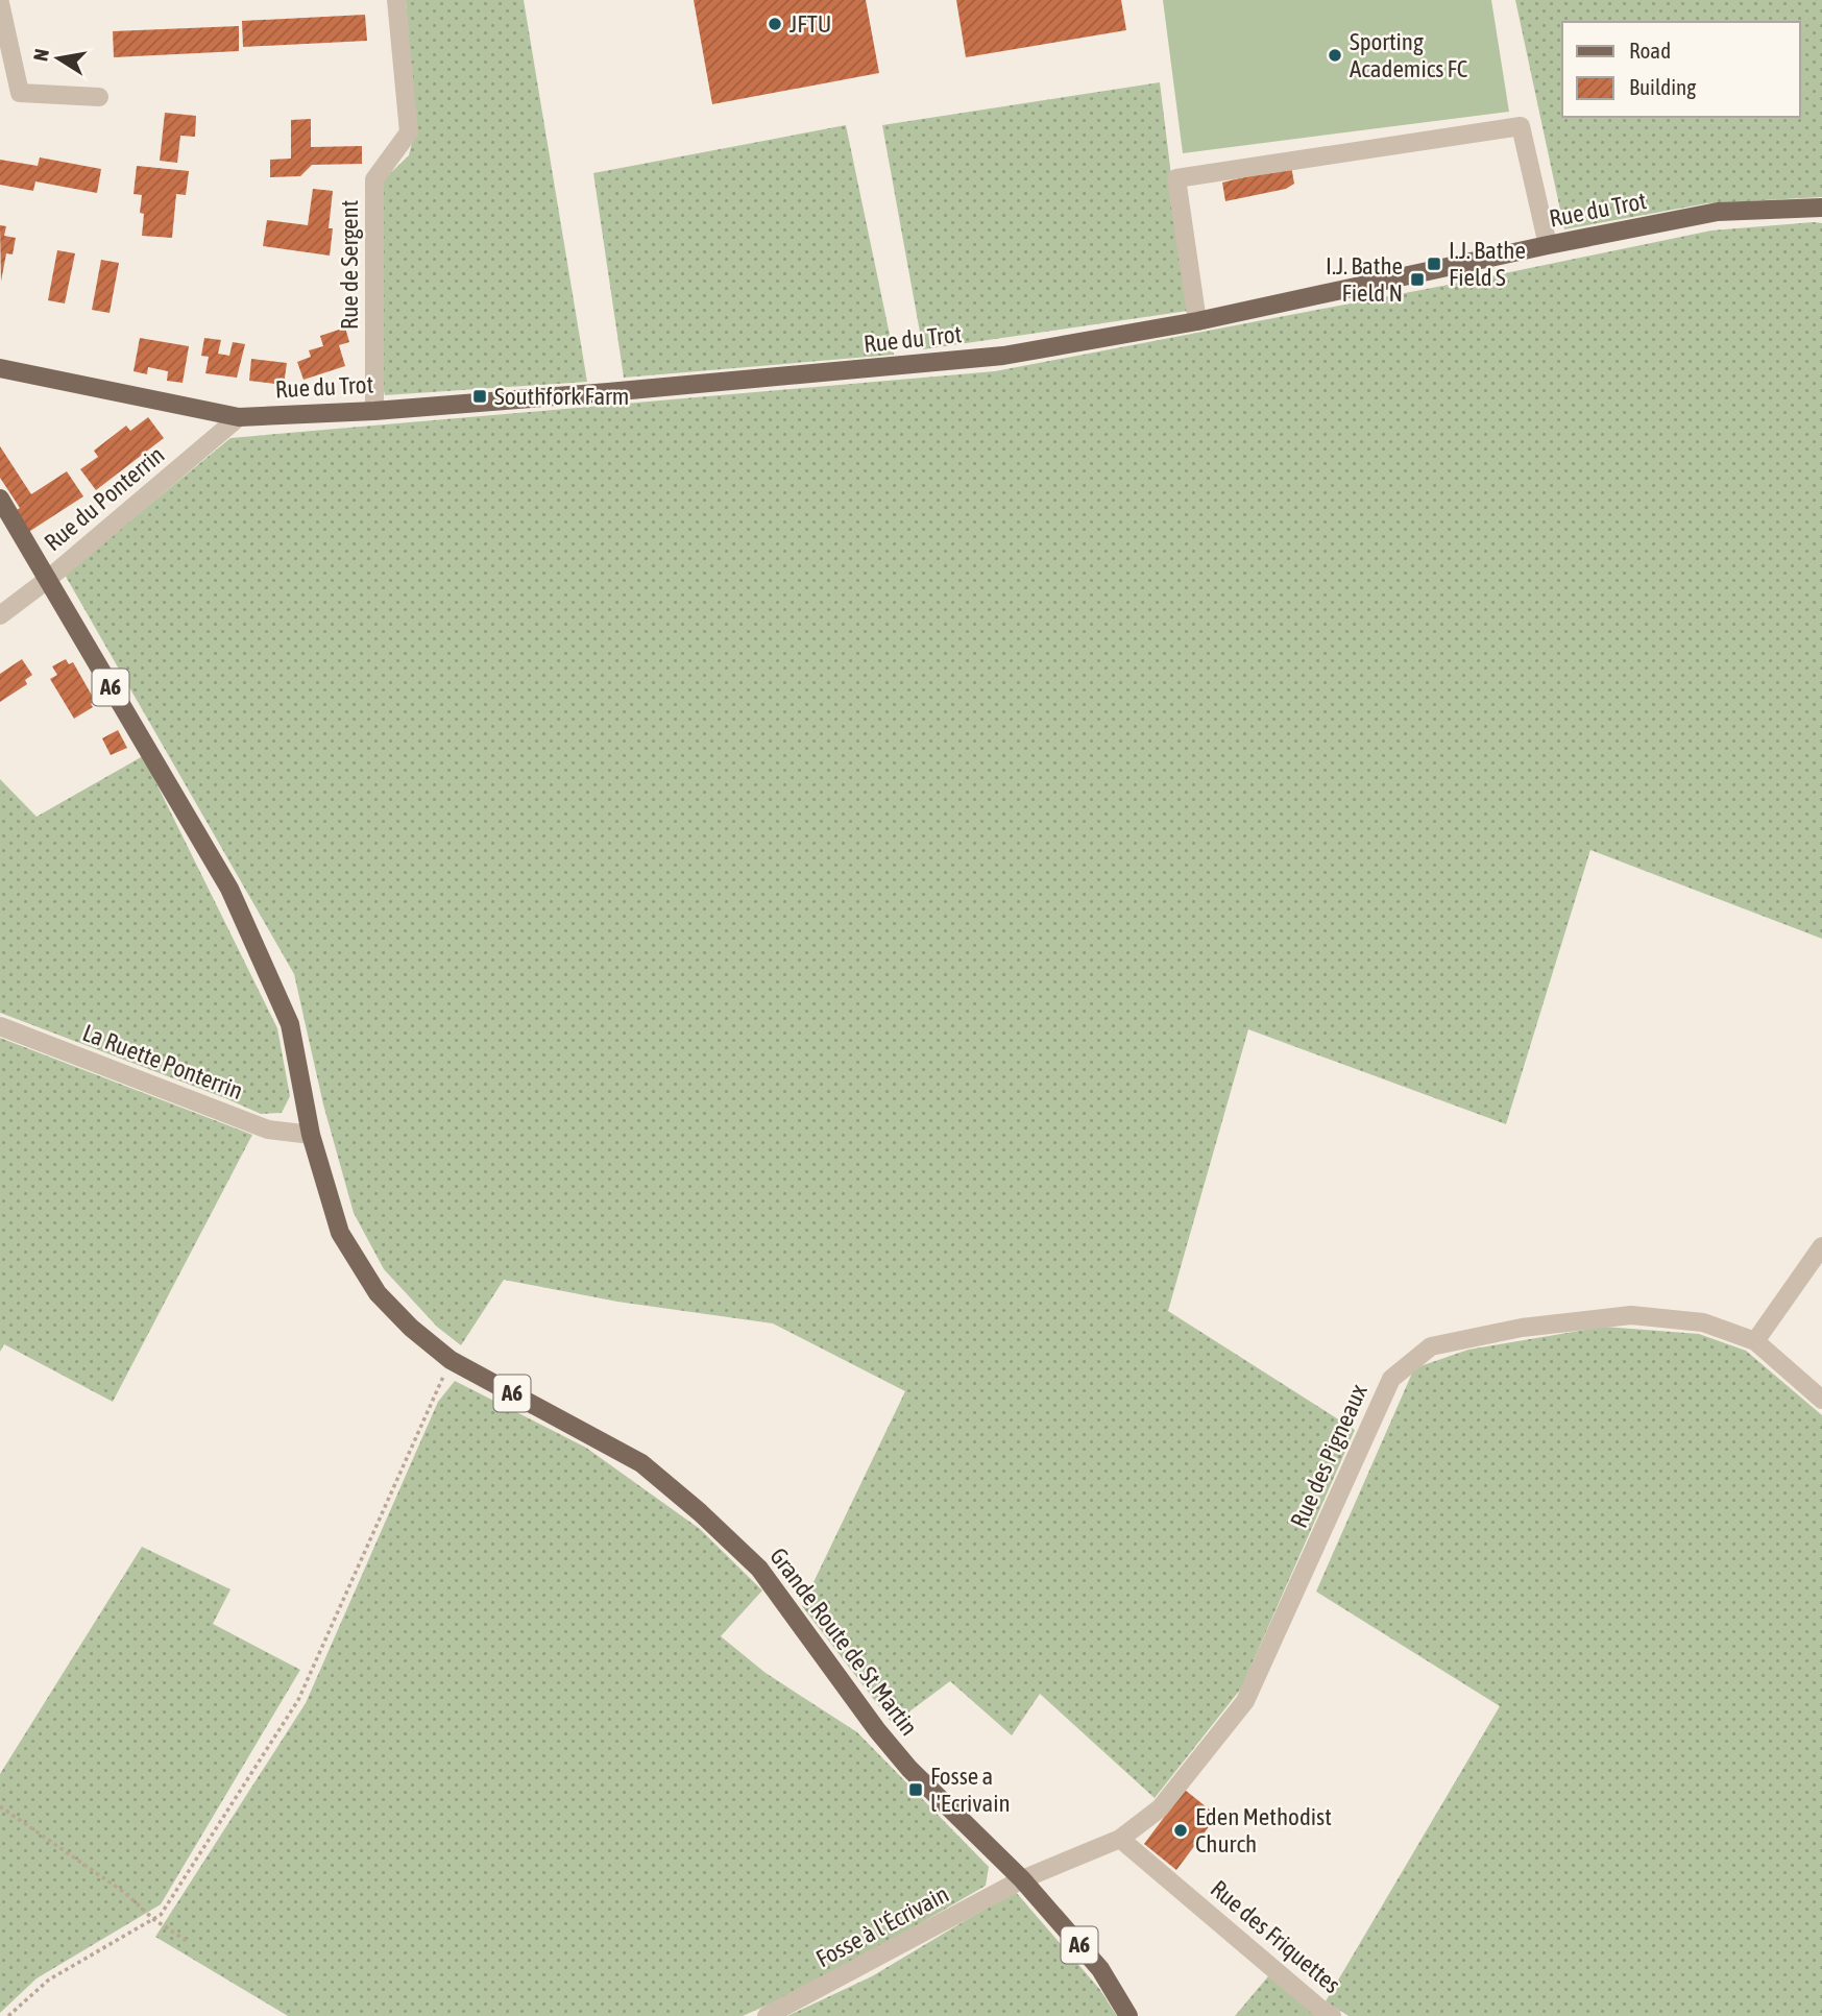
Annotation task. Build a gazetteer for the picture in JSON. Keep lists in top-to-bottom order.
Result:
{
  "streets": {
    "main road": ["Rue du Trot", "A6", "Grande Route de St Martin"],
    "street": [
      "Rue de Sergent",
      "Rue du Ponterrin",
      "La Ruette Ponterrin",
      "Rue des Pigneaux",
      "Fosse à l'Écrivain",
      "Rue des Friquettes"
    ]
  },
  "crossings": [
    ["Rue du Trot", "Rue de Sergent"],
    ["Rue du Trot", "Rue du Ponterrin"],
    ["Rue du Ponterrin", "A6"],
    ["Rue du Ponterrin", "Grande Route de St Martin"],
    ["A6", "Grande Route de St Martin"],
    ["La Ruette Ponterrin", "Grande Route de St Martin"],
    ["Rue des Pigneaux", "Grande Route de St Martin"],
    ["Rue des Pigneaux", "Fosse à l'Écrivain"],
    ["Rue des Pigneaux", "Rue des Friquettes"],
    ["Grande Route de St Martin", "Fosse à l'Écrivain"]
  ],
  "places": {
    "other": ["JFTU", "Sporting Academics FC", "Eden Methodist Church"],
    "transit": [
      "I.J. Bathe Field S",
      "I.J. Bathe Field N",
      "Southfork Farm",
      "Fosse a l'Ecrivain"
    ]
  },
  "legend": ["Road", "Building"],
  "north": "left"
}
